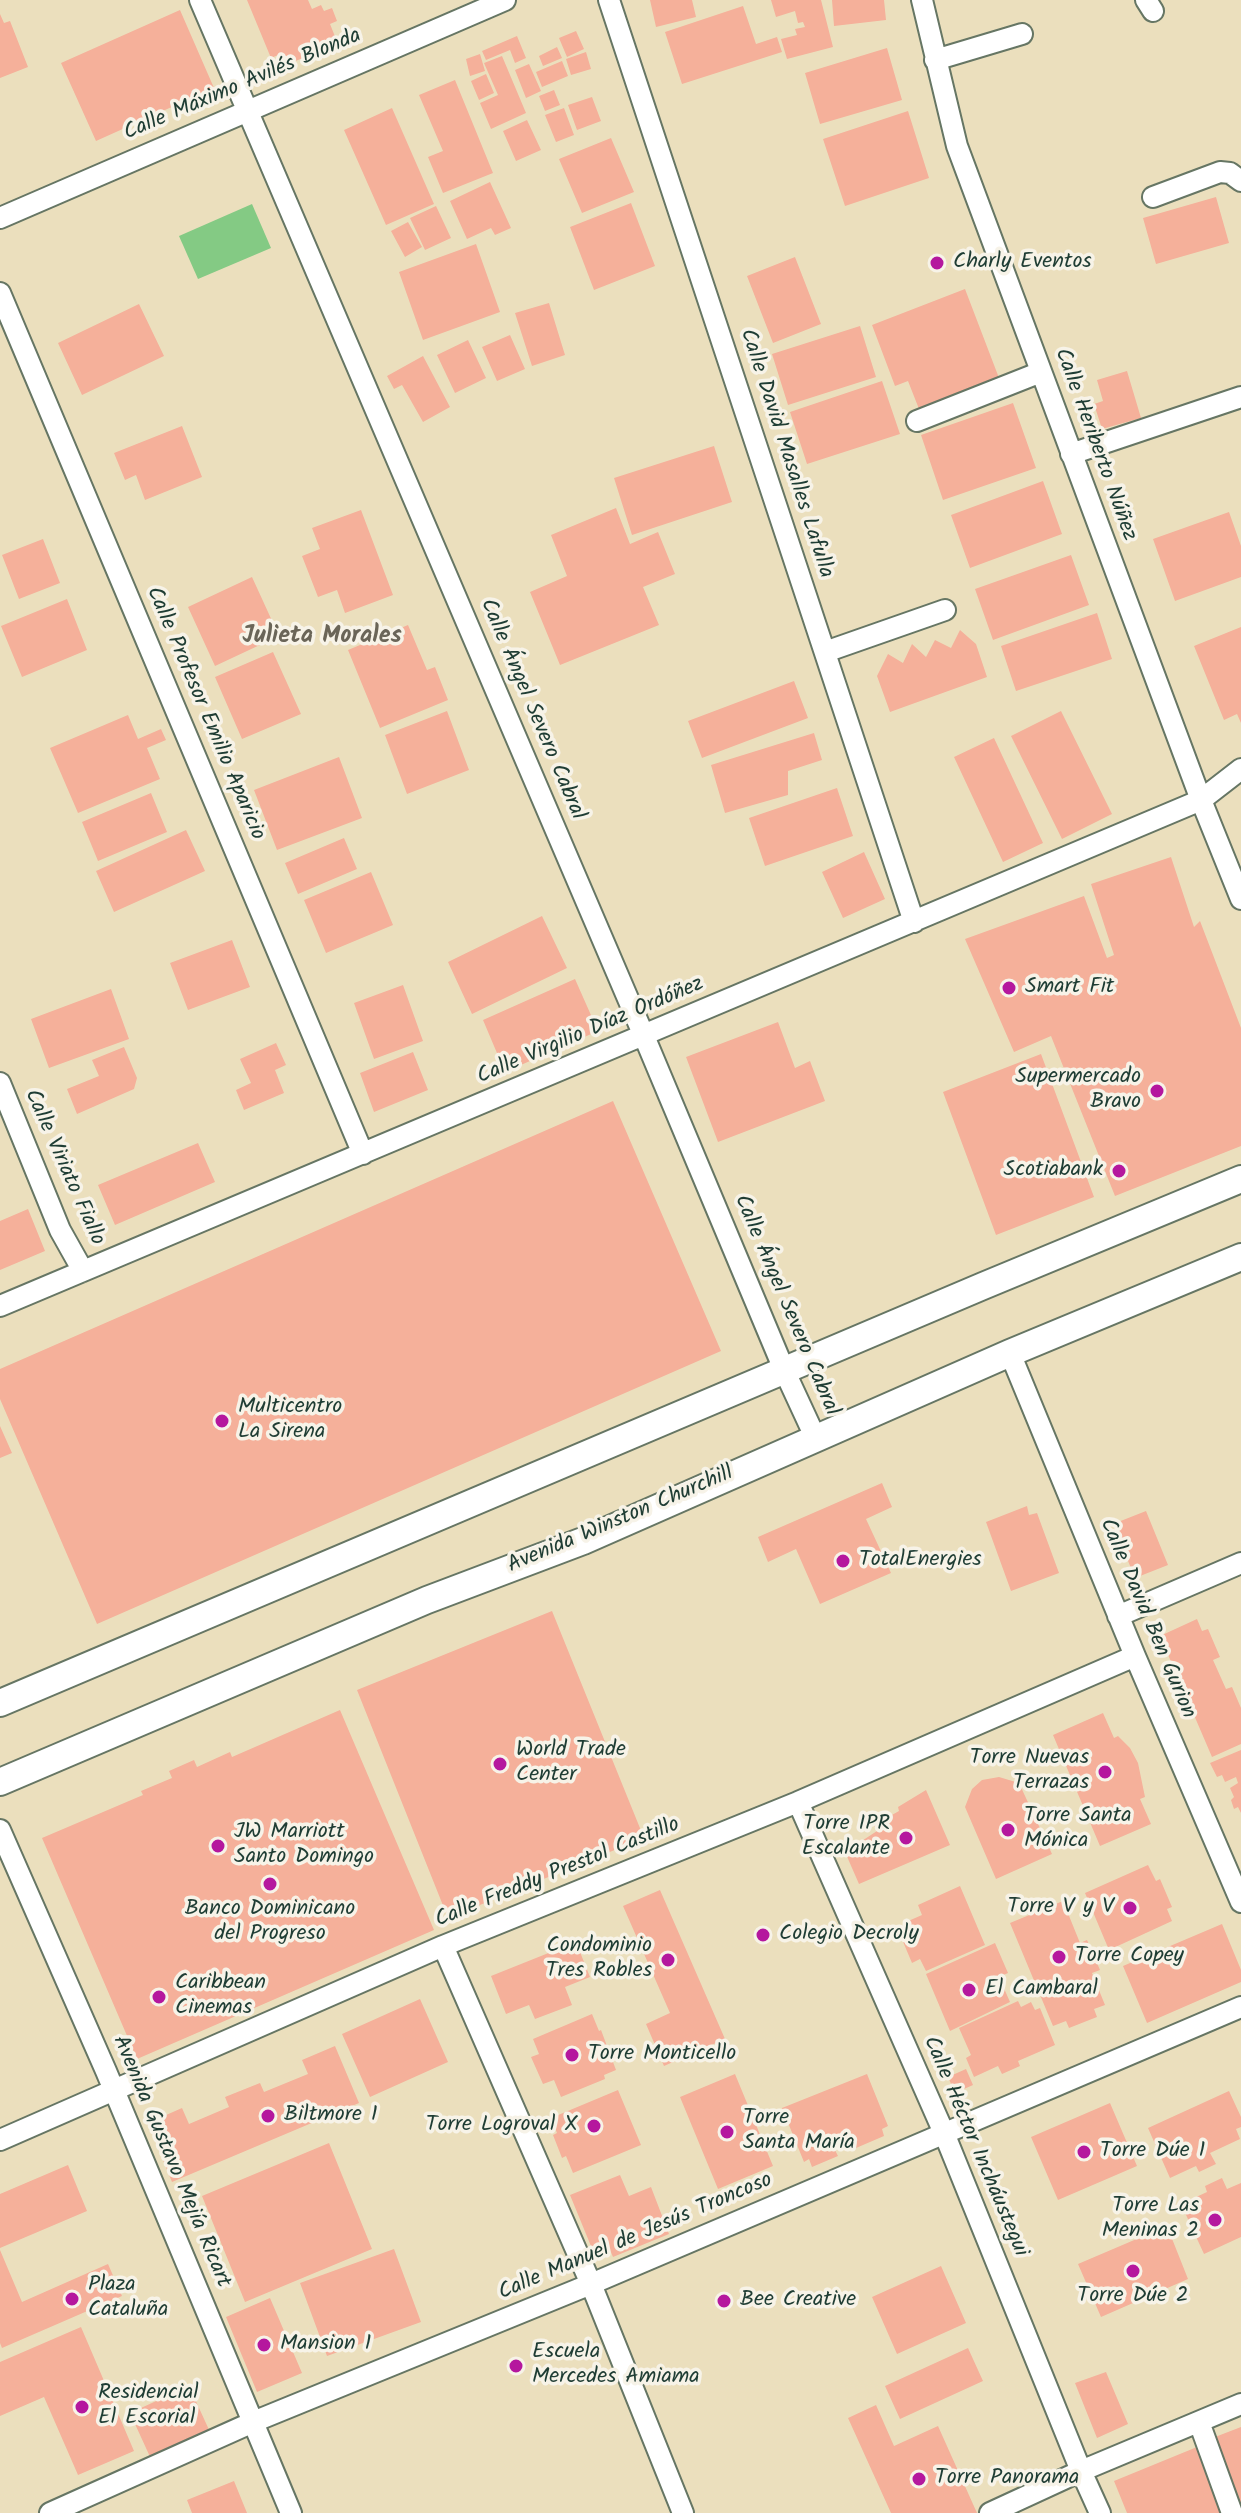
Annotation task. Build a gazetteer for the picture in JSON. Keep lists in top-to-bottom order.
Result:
{
  "streets": {
    "main road": ["Avenida Winston Churchill"],
    "street": [
      "Calle Máximo Avilés Blonda",
      "Calle Heriberto Núñez",
      "Calle David Masalles Lafulla",
      "Calle Ángel Severo Cabral",
      "Calle Profesor Emilio Aparicio",
      "Calle Virgilio Díaz Ordóñez",
      "Calle Viriato Fiallo",
      "Calle David Ben Gurion",
      "Calle Freddy Prestol Castillo",
      "Calle Héctor Incháustegui",
      "Avenida Gustavo Mejía Ricart",
      "Calle Manuel de Jesús Troncoso"
    ]
  },
  "crossings": [
    ["Calle Máximo Avilés Blonda", "Calle Ángel Severo Cabral"],
    ["Calle Heriberto Núñez", "Calle Virgilio Díaz Ordóñez"],
    ["Calle David Masalles Lafulla", "Calle Virgilio Díaz Ordóñez"],
    ["Calle Ángel Severo Cabral", "Calle Virgilio Díaz Ordóñez"],
    ["Calle Ángel Severo Cabral", "Avenida Winston Churchill"],
    ["Calle Profesor Emilio Aparicio", "Calle Virgilio Díaz Ordóñez"],
    ["Calle Virgilio Díaz Ordóñez", "Calle Viriato Fiallo"],
    ["Avenida Winston Churchill", "Calle David Ben Gurion"],
    ["Calle David Ben Gurion", "Calle Freddy Prestol Castillo"],
    ["Calle Freddy Prestol Castillo", "Calle Héctor Incháustegui"],
    ["Calle Freddy Prestol Castillo", "Avenida Gustavo Mejía Ricart"],
    ["Calle Héctor Incháustegui", "Calle Manuel de Jesús Troncoso"],
    ["Avenida Gustavo Mejía Ricart", "Calle Manuel de Jesús Troncoso"]
  ],
  "districts": ["Julieta Morales"],
  "places": [
    "Charly Eventos",
    "Smart Fit",
    "Supermercado Bravo",
    "Scotiabank",
    "Multicentro La Sirena",
    "TotalEnergies",
    "World Trade Center",
    "Torre Nuevas Terrazas",
    "Torre Santa Mónica",
    "Torre IPR Escalante",
    "JW Marriott Santo Domingo",
    "Banco Dominicano del Progreso",
    "Torre V y V",
    "Colegio Decroly",
    "Torre Copey",
    "Condominio Tres Robles",
    "El Cambaral",
    "Caribbean Cinemas",
    "Torre Monticello",
    "Biltmore 1",
    "Torre Logroval X",
    "Torre Santa María",
    "Torre Dúe 1",
    "Torre Las Meninas 2",
    "Torre Dúe 2",
    "Plaza Cataluña",
    "Bee Creative",
    "Mansion 1",
    "Escuela Mercedes Amiama",
    "Residencial El Escorial",
    "Torre Panorama"
  ]
}
